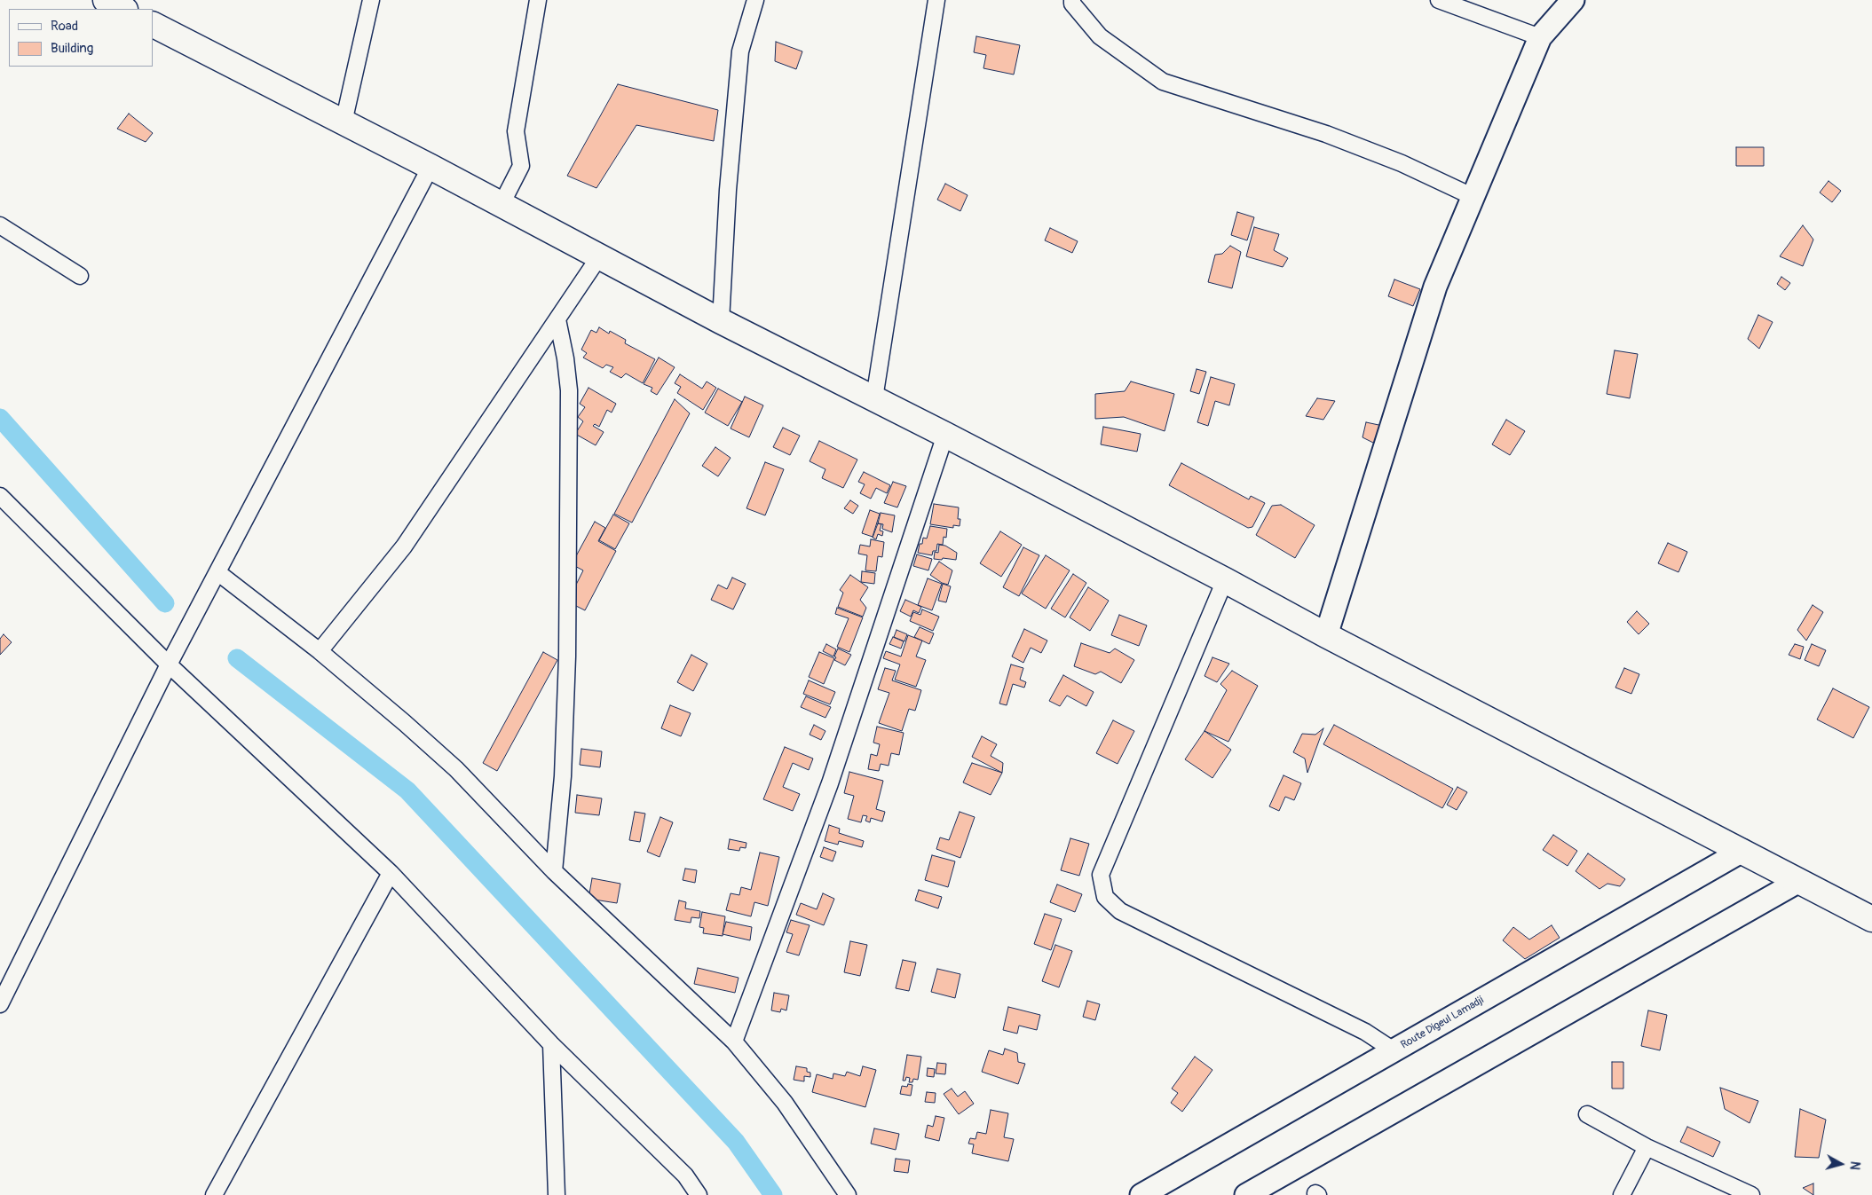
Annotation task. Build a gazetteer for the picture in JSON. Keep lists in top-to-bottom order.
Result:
{
  "streets": {
    "main road": ["Route Digeul Lamadji"]
  },
  "legend": ["Road", "Building"],
  "north": "right"
}
